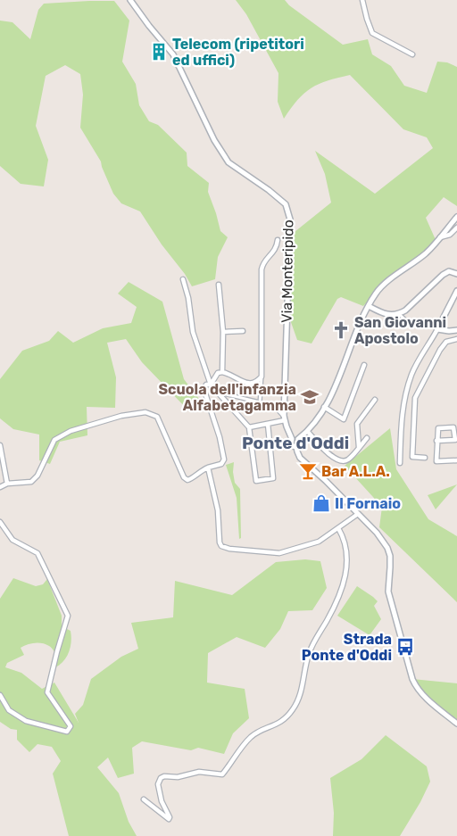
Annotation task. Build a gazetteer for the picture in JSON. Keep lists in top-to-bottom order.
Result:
{
  "streets": {
    "street": ["Via Monteripido"]
  },
  "districts": ["Ponte d'Oddi"],
  "places": {
    "building": ["Telecom (ripetitori ed uffici)"],
    "church": ["San Giovanni Apostolo"],
    "school or university": ["Scuola dell'infanzia Alfabetagamma"],
    "bar": ["Bar A.L.A."],
    "shop": ["Il Fornaio"],
    "bus stop": ["Strada Ponte d'Oddi"]
  }
}
